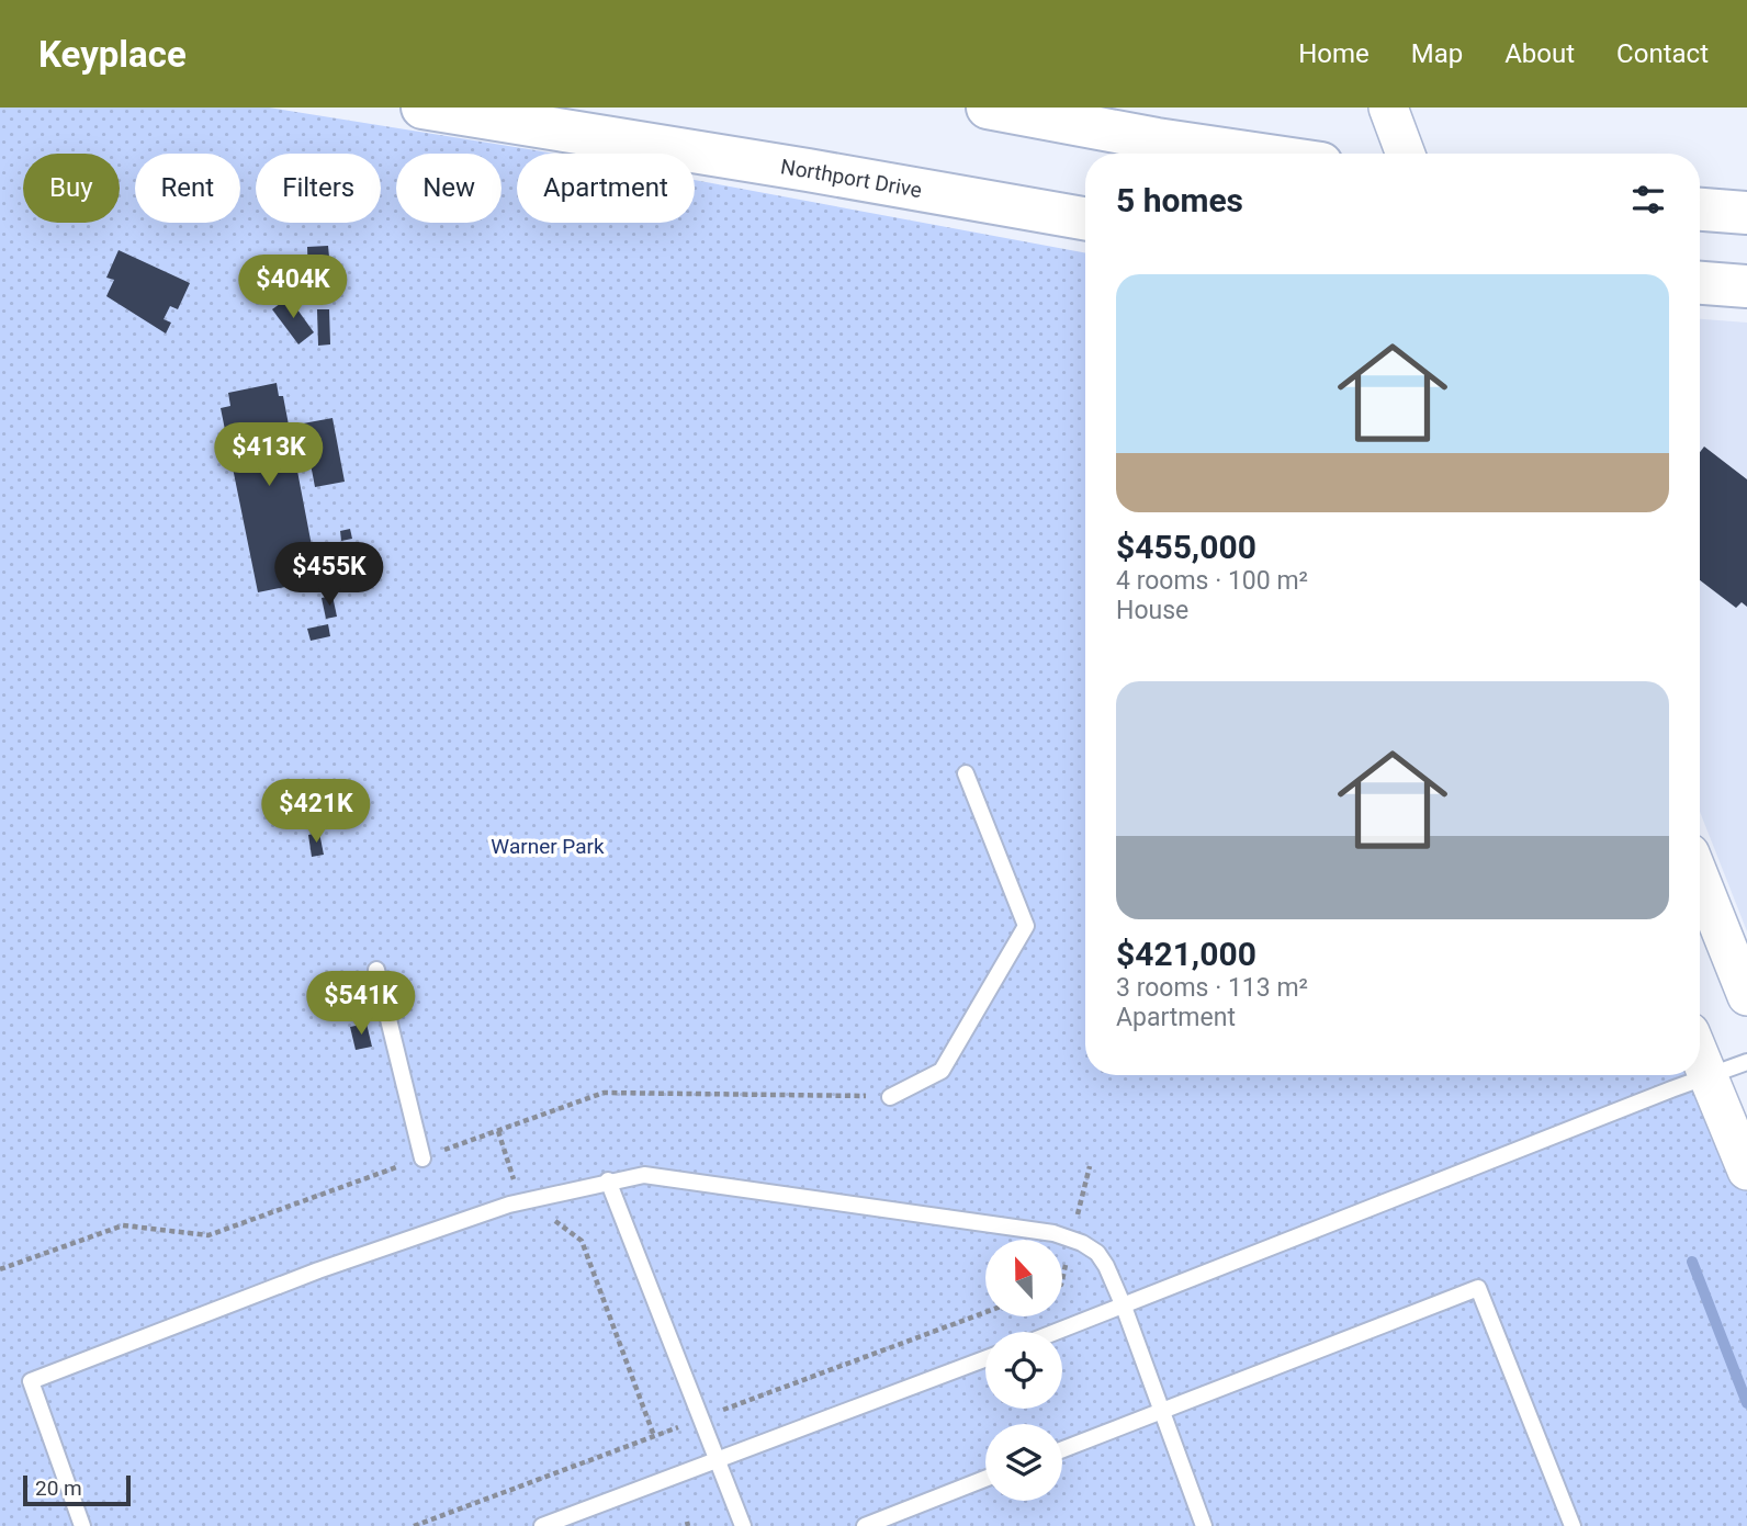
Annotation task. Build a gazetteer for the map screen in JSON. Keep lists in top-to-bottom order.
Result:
{
  "streets": {
    "main road": ["Northport Drive"]
  },
  "parks": ["Warner Park"],
  "scale_bar": "20 m",
  "north": "top",
  "page": {
    "header": "Keyplace",
    "nav": [
      "Home",
      "Map",
      "About",
      "Contact"
    ],
    "chip": [
      "Buy",
      "Rent",
      "Filters",
      "New",
      "Apartment"
    ],
    "heading": "5 homes",
    "list": [
      {
        "name": "$455,000",
        "note": "4 rooms · 100 m² · House"
      },
      {
        "name": "$421,000",
        "note": "3 rooms · 113 m² · Apartment"
      }
    ],
    "price": [
      "$404K",
      "$413K",
      "$455K",
      "$421K",
      "$541K"
    ],
    "scale": "20 m"
  }
}
